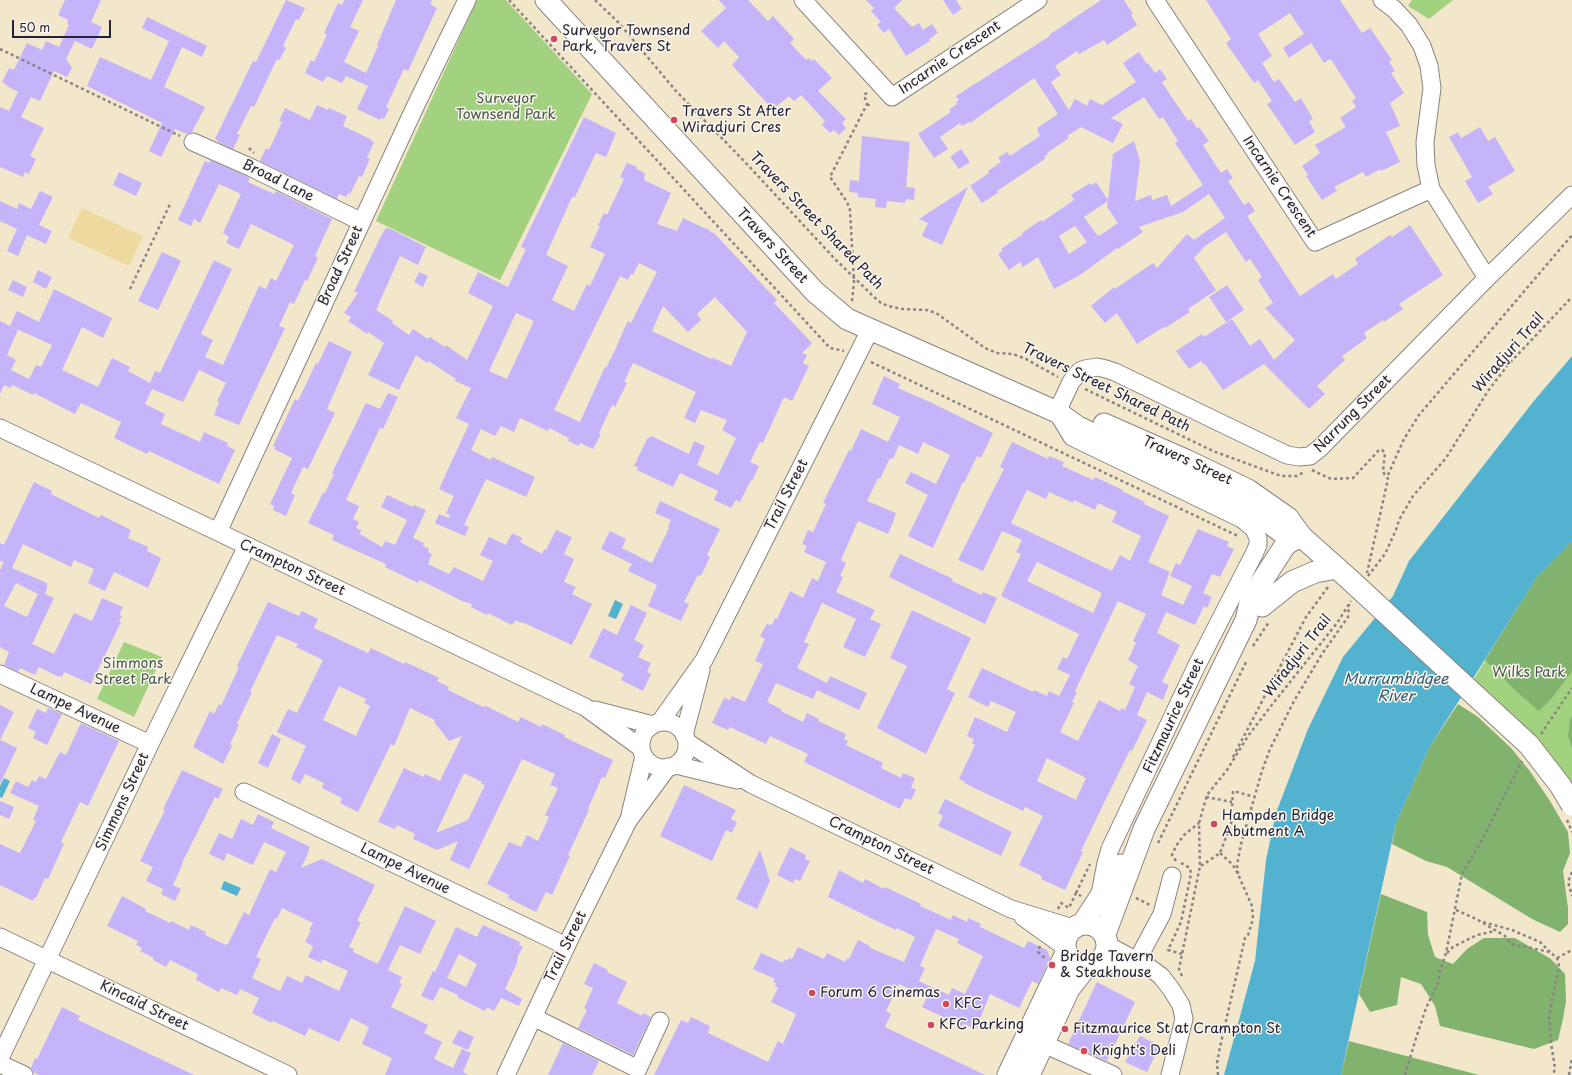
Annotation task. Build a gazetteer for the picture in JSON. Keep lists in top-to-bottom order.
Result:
{
  "streets": {
    "main road": ["Travers Street", "Fitzmaurice Street"],
    "street": [
      "Incarnie Crescent",
      "Broad Lane",
      "Broad Street",
      "Narrung Street",
      "Trail Street",
      "Crampton Street",
      "Lampe Avenue",
      "Simmons Street",
      "Kincaid Street"
    ],
    "path": ["Travers Street Shared Path", "Wiradjuri Trail"]
  },
  "crossings": [
    ["Broad Lane", "Broad Street"],
    ["Travers Street Shared Path", "Narrung Street"],
    ["Travers Street", "Wiradjuri Trail"],
    ["Travers Street", "Narrung Street"],
    ["Travers Street", "Trail Street"],
    ["Travers Street", "Fitzmaurice Street"],
    ["Broad Street", "Crampton Street"],
    ["Trail Street", "Crampton Street"],
    ["Trail Street", "Lampe Avenue"],
    ["Crampton Street", "Fitzmaurice Street"],
    ["Crampton Street", "Simmons Street"],
    ["Lampe Avenue", "Simmons Street"],
    ["Simmons Street", "Kincaid Street"]
  ],
  "water": ["Murrumbidgee River"],
  "parks": ["Surveyor Townsend Park", "Simmons Street Park", "Wilks Park"],
  "places": [
    "Surveyor Townsend Park, Travers St",
    "Travers St After Wiradjuri Cres",
    "Hampden Bridge Abutment A",
    "Bridge Tavern & Steakhouse",
    "Forum 6 Cinemas",
    "KFC",
    "KFC Parking",
    "Fitzmaurice St at Crampton St",
    "Knight's Deli"
  ],
  "scale_bar": "50 m"
}
